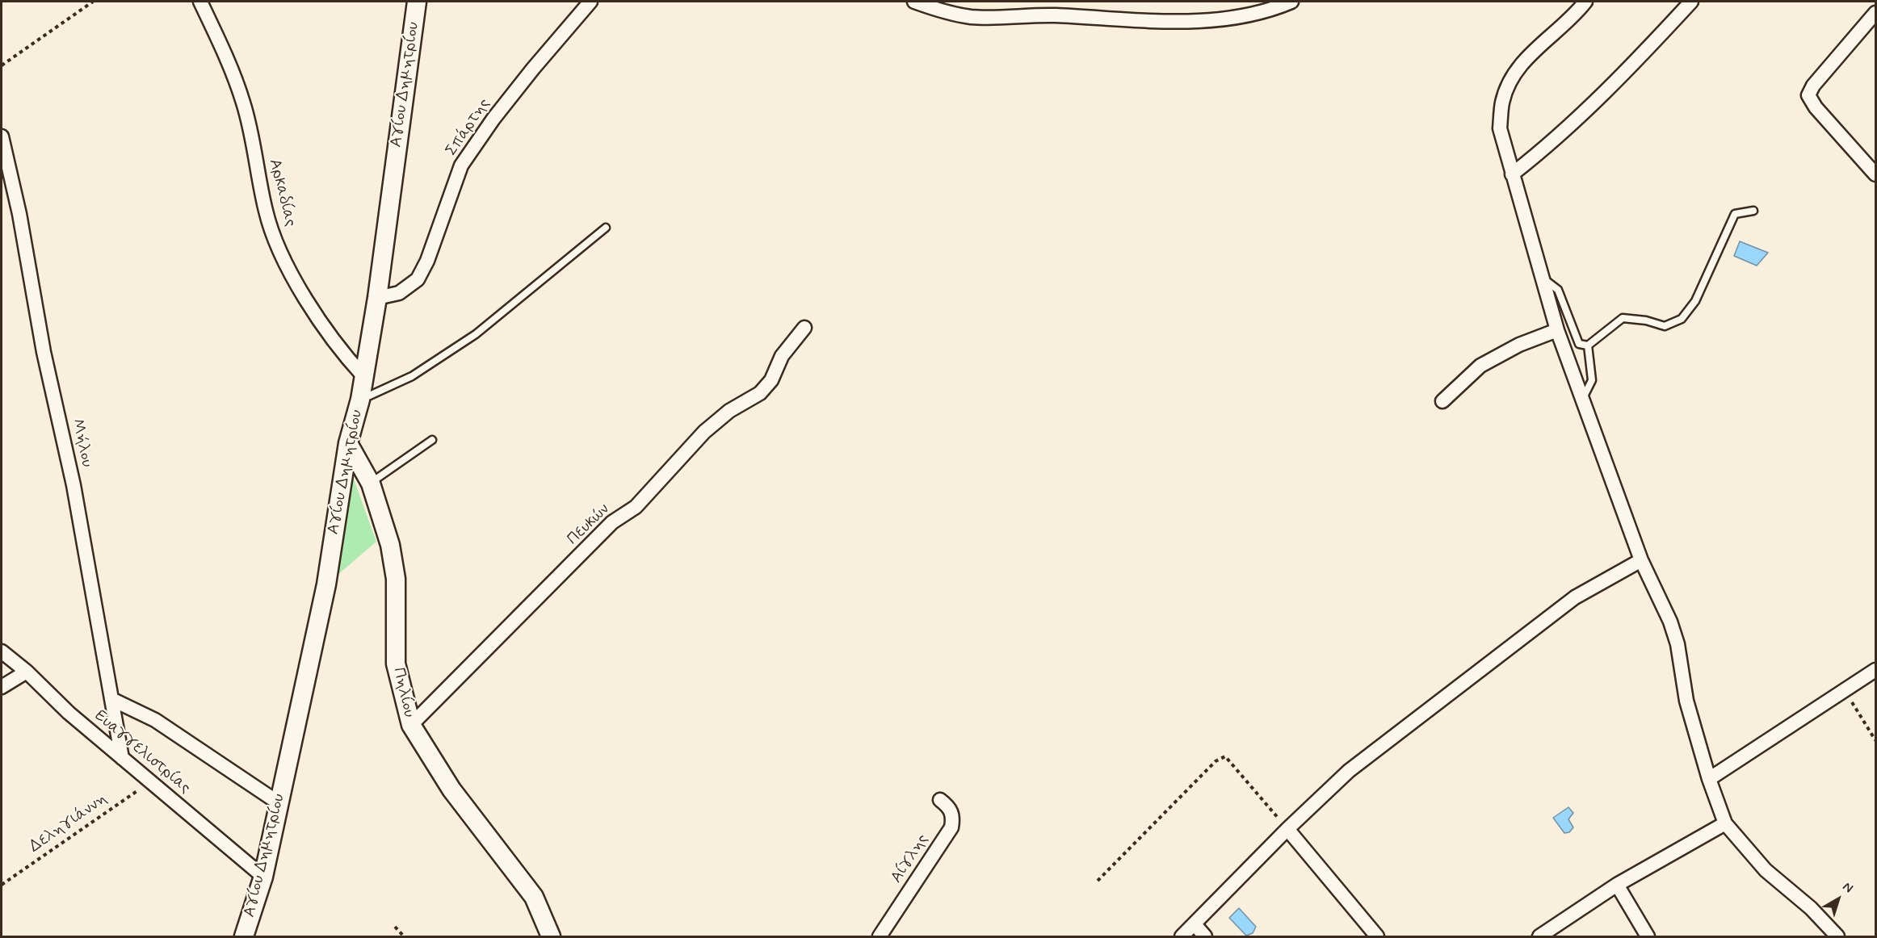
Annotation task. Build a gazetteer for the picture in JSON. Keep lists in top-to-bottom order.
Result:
{
  "streets": {
    "street": [
      "Αγίου Δημητρίου",
      "Σπάρτης",
      "Αρκαδίας",
      "Μήλου",
      "Πευκών",
      "Πηλίου",
      "Ευαγγελιστρίας",
      "Αίγλης"
    ],
    "path": ["Δεληγιάννη"]
  },
  "crossings": [
    ["Αγίου Δημητρίου", "Σπάρτης"],
    ["Αγίου Δημητρίου", "Αρκαδίας"],
    ["Αγίου Δημητρίου", "Πηλίου"],
    ["Αγίου Δημητρίου", "Ευαγγελιστρίας"],
    ["Μήλου", "Ευαγγελιστρίας"],
    ["Πευκών", "Πηλίου"],
    ["Ευαγγελιστρίας", "Δεληγιάννη"]
  ],
  "north": "top right"
}
